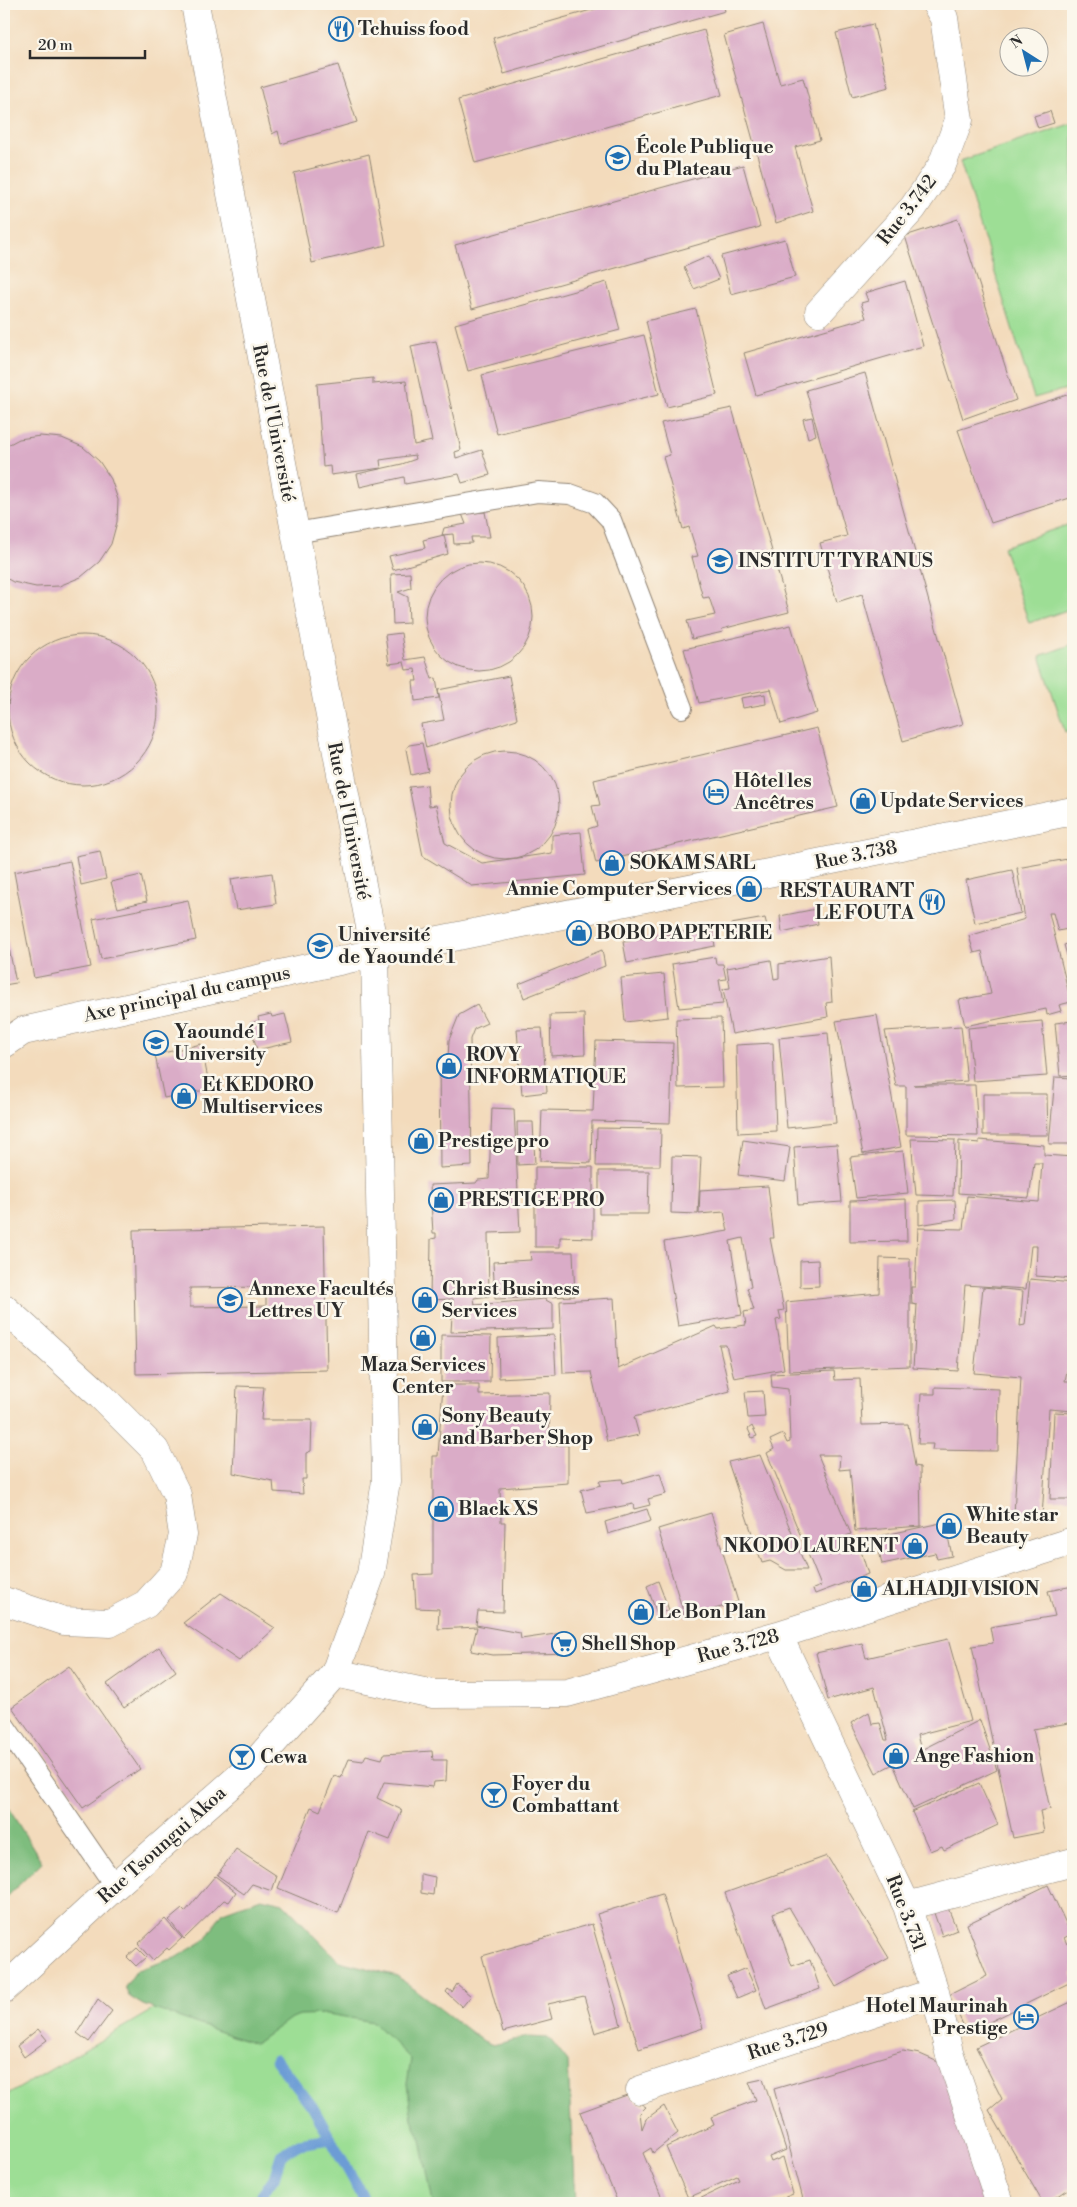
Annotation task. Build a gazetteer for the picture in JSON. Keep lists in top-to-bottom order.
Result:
{
  "streets": {
    "street": [
      "Rue 3.742",
      "Rue de l'Université",
      "Rue 3.738",
      "Axe principal du campus",
      "Rue 3.728",
      "Rue Tsoungui Akoa",
      "Rue 3.731",
      "Rue 3.729"
    ]
  },
  "crossings": [
    ["Rue de l'Université", "Rue 3.738"],
    ["Rue de l'Université", "Axe principal du campus"],
    ["Rue de l'Université", "Rue 3.728"],
    ["Rue de l'Université", "Rue Tsoungui Akoa"],
    ["Rue 3.738", "Axe principal du campus"],
    ["Rue 3.728", "Rue Tsoungui Akoa"],
    ["Rue 3.728", "Rue 3.731"],
    ["Rue 3.731", "Rue 3.729"]
  ],
  "places": {
    "restaurant": ["Tchuiss food", "RESTAURANT LE FOUTA"],
    "school or university": [
      "École Publique du Plateau",
      "INSTITUT TYRANUS",
      "Université de Yaoundé 1",
      "Yaoundé I University",
      "Annexe Facultés Lettres UY"
    ],
    "hotel": ["Hôtel les Ancêtres", "Hotel Maurinah Prestige"],
    "shop": [
      "Update Services",
      "SOKAM SARL",
      "Annie Computer Services",
      "BOBO PAPETERIE",
      "ROVY INFORMATIQUE",
      "Et KEDORO Multiservices",
      "Prestige pro",
      "PRESTIGE PRO",
      "Christ Business Services",
      "Maza Services Center",
      "Sony Beauty and Barber Shop",
      "Black XS",
      "White star Beauty",
      "NKODO LAURENT",
      "ALHADJI VISION",
      "Le Bon Plan",
      "Ange Fashion"
    ],
    "supermarket": ["Shell Shop"],
    "bar": ["Cewa", "Foyer du Combattant"]
  },
  "scale_bar": "20 m",
  "north": "top left"
}
